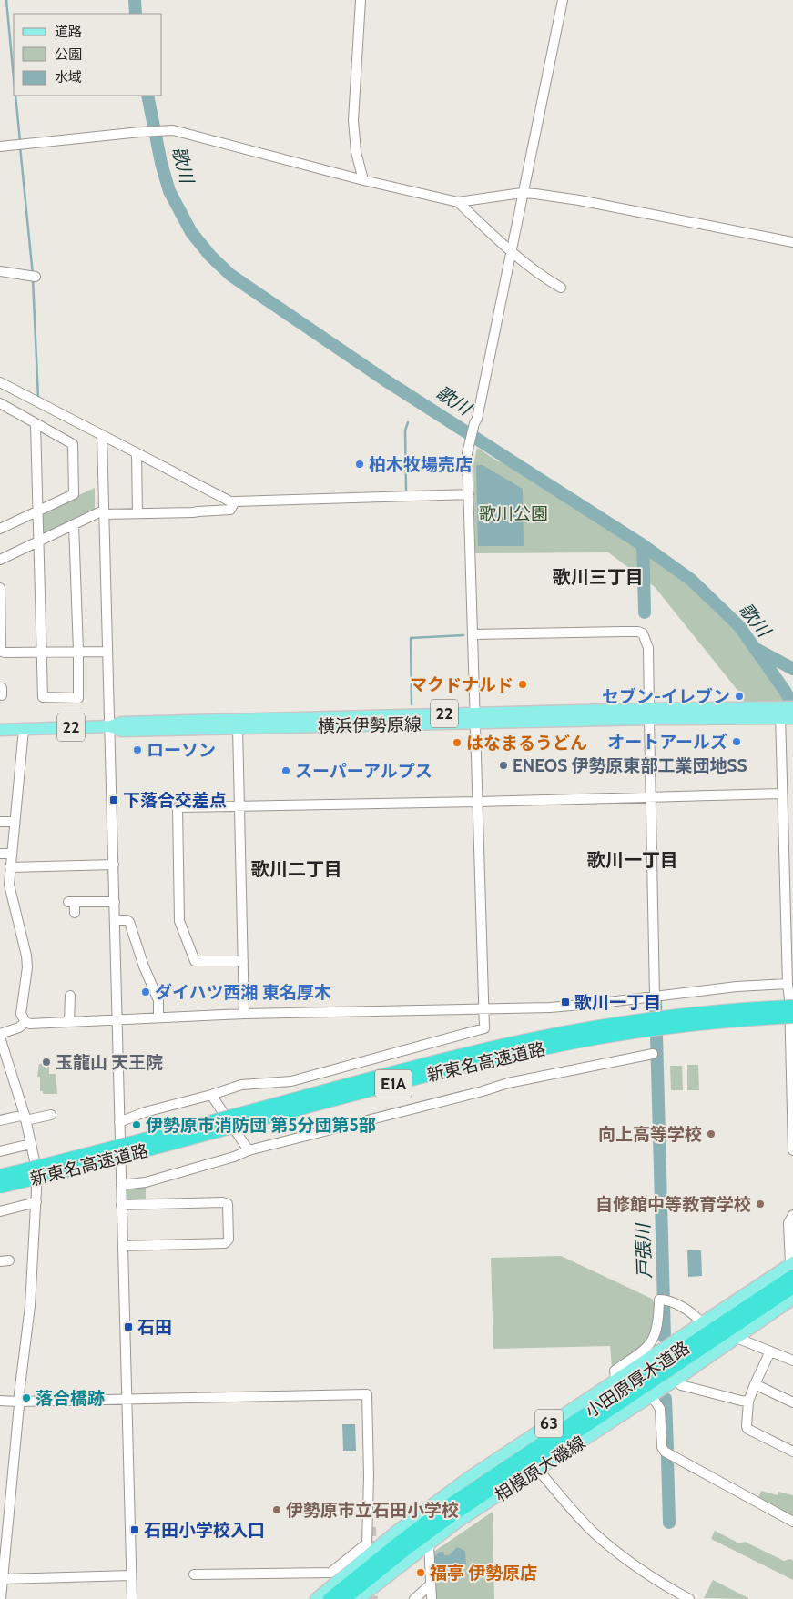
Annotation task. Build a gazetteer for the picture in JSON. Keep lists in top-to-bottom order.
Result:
{
  "streets": {
    "highway": ["新東名高速道路", "E1A", "小田原厚木道路"],
    "main road": [
      "22",
      "横浜伊勢原線",
      "63",
      "相模原大磯線"
    ]
  },
  "crossings": [
    ["小田原厚木道路", "相模原大磯線"]
  ],
  "districts": ["歌川三丁目", "歌川一丁目", "歌川二丁目"],
  "water": ["歌川", "戸張川"],
  "parks": ["歌川公園"],
  "places": {
    "other": [
      "柏木牧場売店",
      "マクドナルド",
      "セブン-イレブン",
      "オートアールズ",
      "はなまるうどん",
      "ローソン",
      "ENEOS 伊勢原東部工業団地SS",
      "スーパーアルプス",
      "ダイハツ西湘 東名厚木",
      "玉龍山 天王院",
      "伊勢原市消防団 第5分団第5部",
      "向上高等学校",
      "自修館中等教育学校",
      "落合橋跡",
      "伊勢原市立石田小学校",
      "福亭 伊勢原店"
    ],
    "transit": [
      "下落合交差点",
      "歌川一丁目",
      "石田",
      "石田小学校入口"
    ]
  },
  "legend": ["道路", "公園", "水域"]
}
